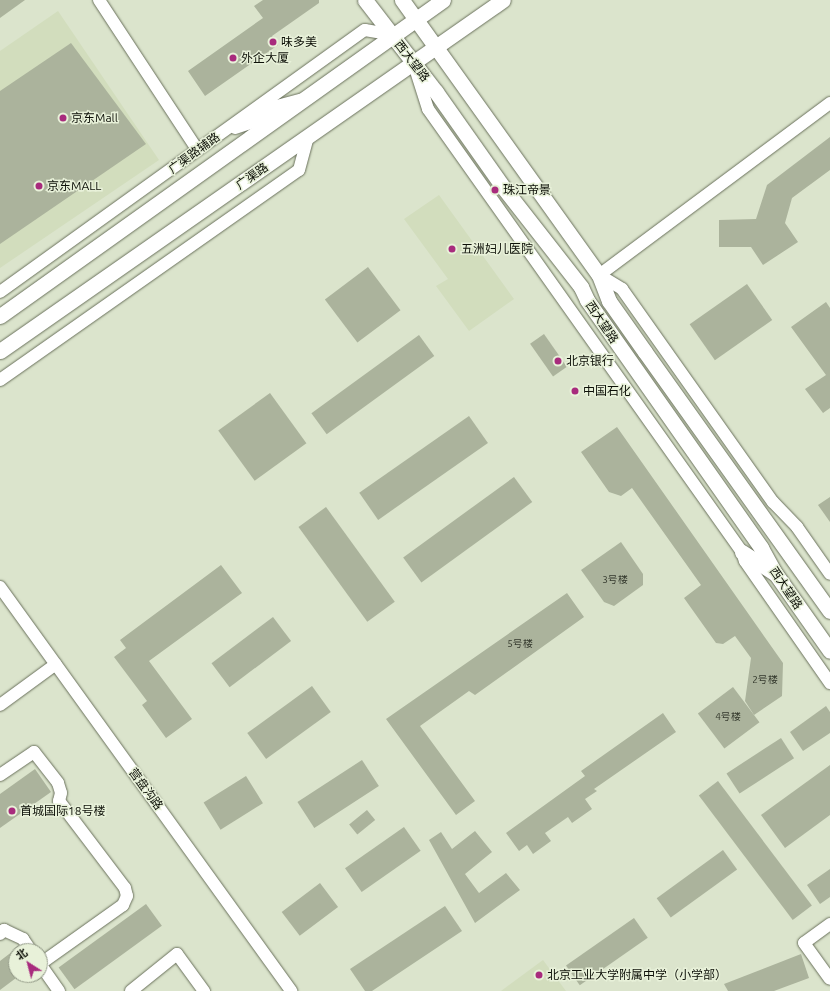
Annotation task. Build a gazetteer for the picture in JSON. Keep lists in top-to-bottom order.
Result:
{
  "streets": {
    "main road": ["西大望路", "广渠路"],
    "street": ["广渠路辅路", "营盘沟路"]
  },
  "crossings": [
    ["西大望路", "广渠路辅路"],
    ["西大望路", "广渠路"]
  ],
  "places": [
    "味多美",
    "外企大厦",
    "京东Mall",
    "京东MALL",
    "珠江帝景",
    "五洲妇儿医院",
    "北京银行",
    "中国石化",
    "首城国际18号楼",
    "北京工业大学附属中学（小学部）"
  ],
  "house_numbers": [
    "3号楼",
    "5号楼",
    "2号楼",
    "4号楼"
  ],
  "north": "top left"
}
